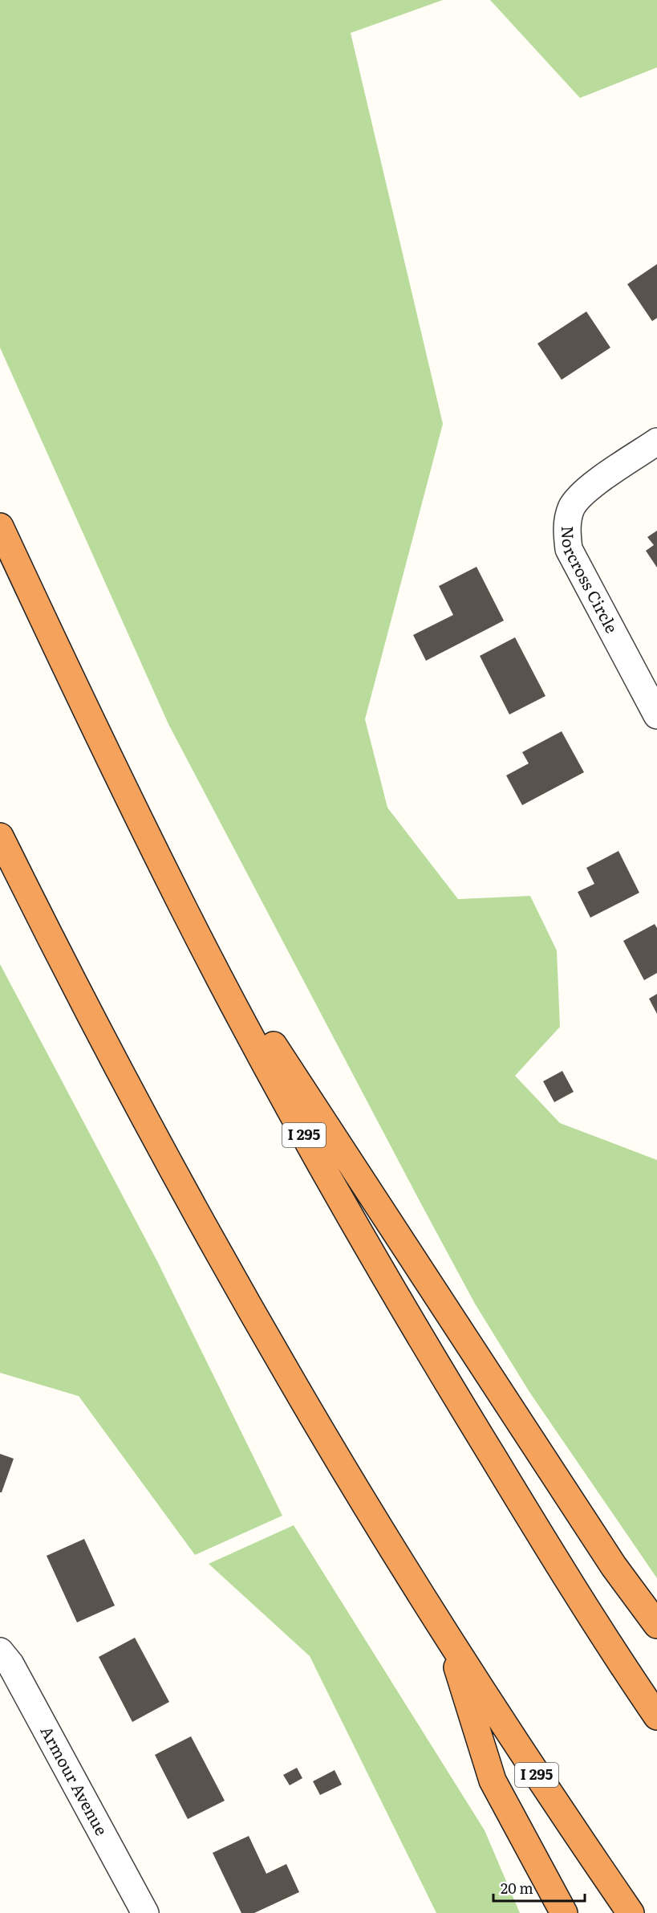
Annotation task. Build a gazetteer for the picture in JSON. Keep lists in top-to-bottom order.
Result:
{
  "streets": {
    "highway": ["I 295"],
    "street": ["Norcross Circle", "Armour Avenue"]
  },
  "scale_bar": "20 m"
}
